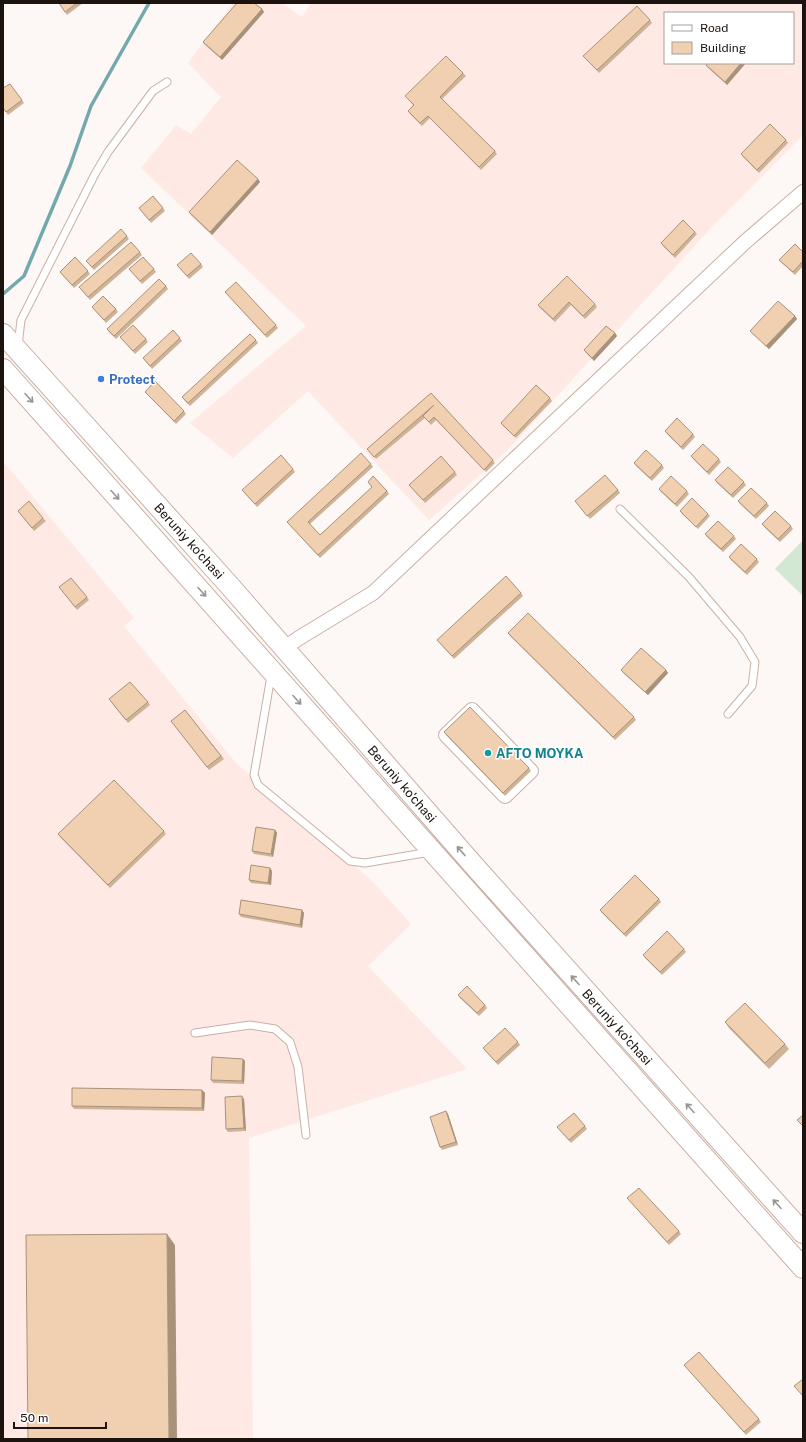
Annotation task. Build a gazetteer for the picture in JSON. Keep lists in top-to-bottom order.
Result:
{
  "streets": {
    "main road": ["Beruniy ko'chasi"]
  },
  "places": ["Protect", "AFTO MOYKA"],
  "legend": ["Road", "Building"],
  "scale_bar": "50 m"
}
